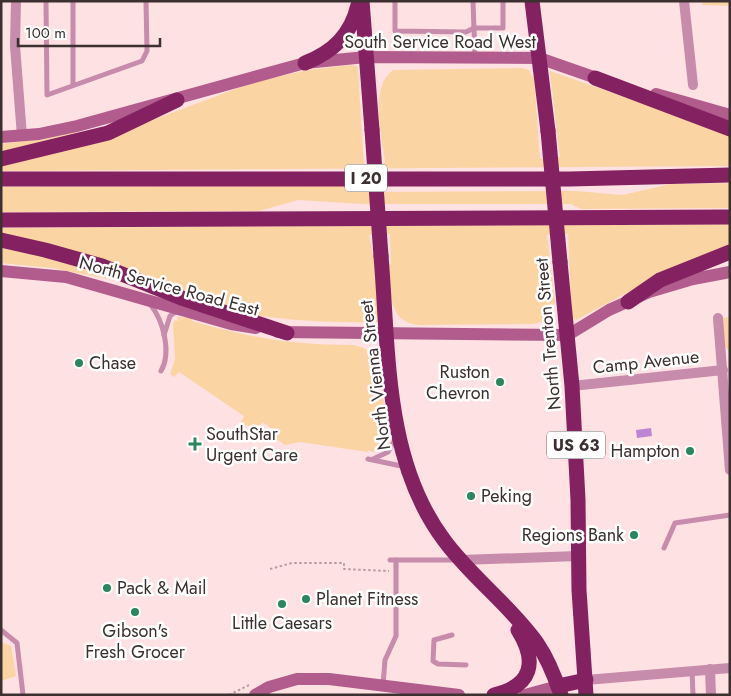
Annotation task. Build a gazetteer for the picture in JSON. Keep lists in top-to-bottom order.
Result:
{
  "streets": {
    "highway": [
      "I 20",
      "North Trenton Street",
      "North Vienna Street",
      "US 63"
    ],
    "main road": ["South Service Road West", "North Service Road East"],
    "street": ["Camp Avenue"]
  },
  "crossings": [
    ["South Service Road West", "North Trenton Street"],
    ["South Service Road West", "North Vienna Street"],
    ["North Service Road East", "North Trenton Street"],
    ["North Service Road East", "North Vienna Street"],
    ["North Trenton Street", "Camp Avenue"]
  ],
  "places": {
    "other": [
      "Chase",
      "Ruston Chevron",
      "Hampton",
      "Peking",
      "Regions Bank",
      "Pack & Mail",
      "Planet Fitness",
      "Little Caesars",
      "Gibson's Fresh Grocer"
    ],
    "health": ["SouthStar Urgent Care"]
  },
  "scale_bar": "100 m"
}
